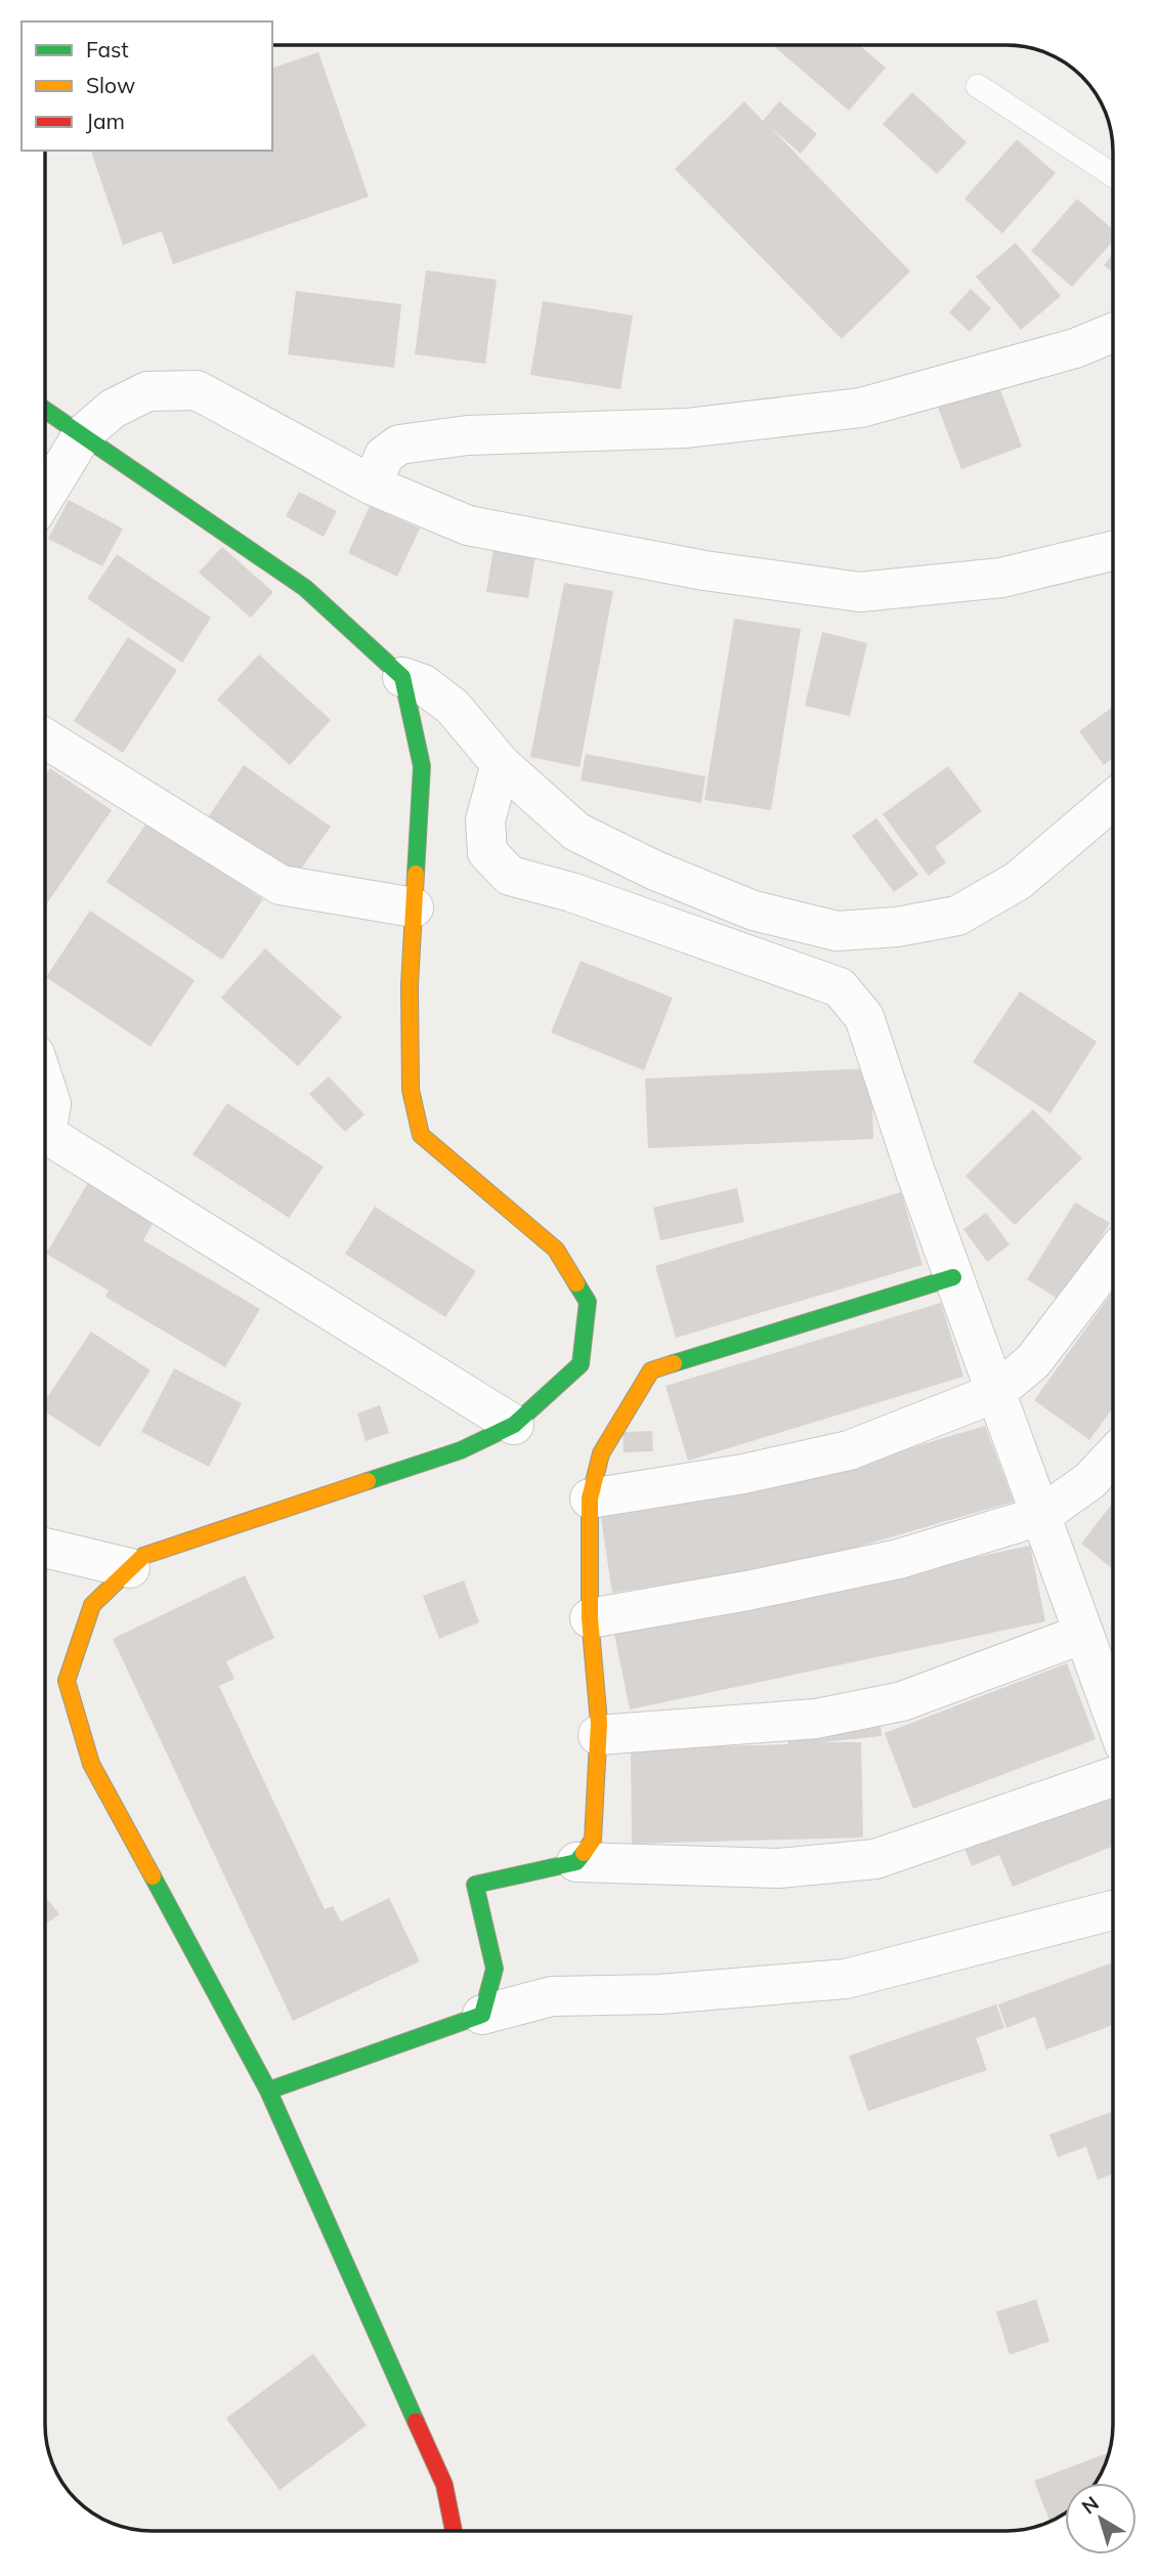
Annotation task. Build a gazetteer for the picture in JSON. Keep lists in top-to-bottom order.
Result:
{
  "legend": ["Fast", "Slow", "Jam"],
  "north": "top left"
}
